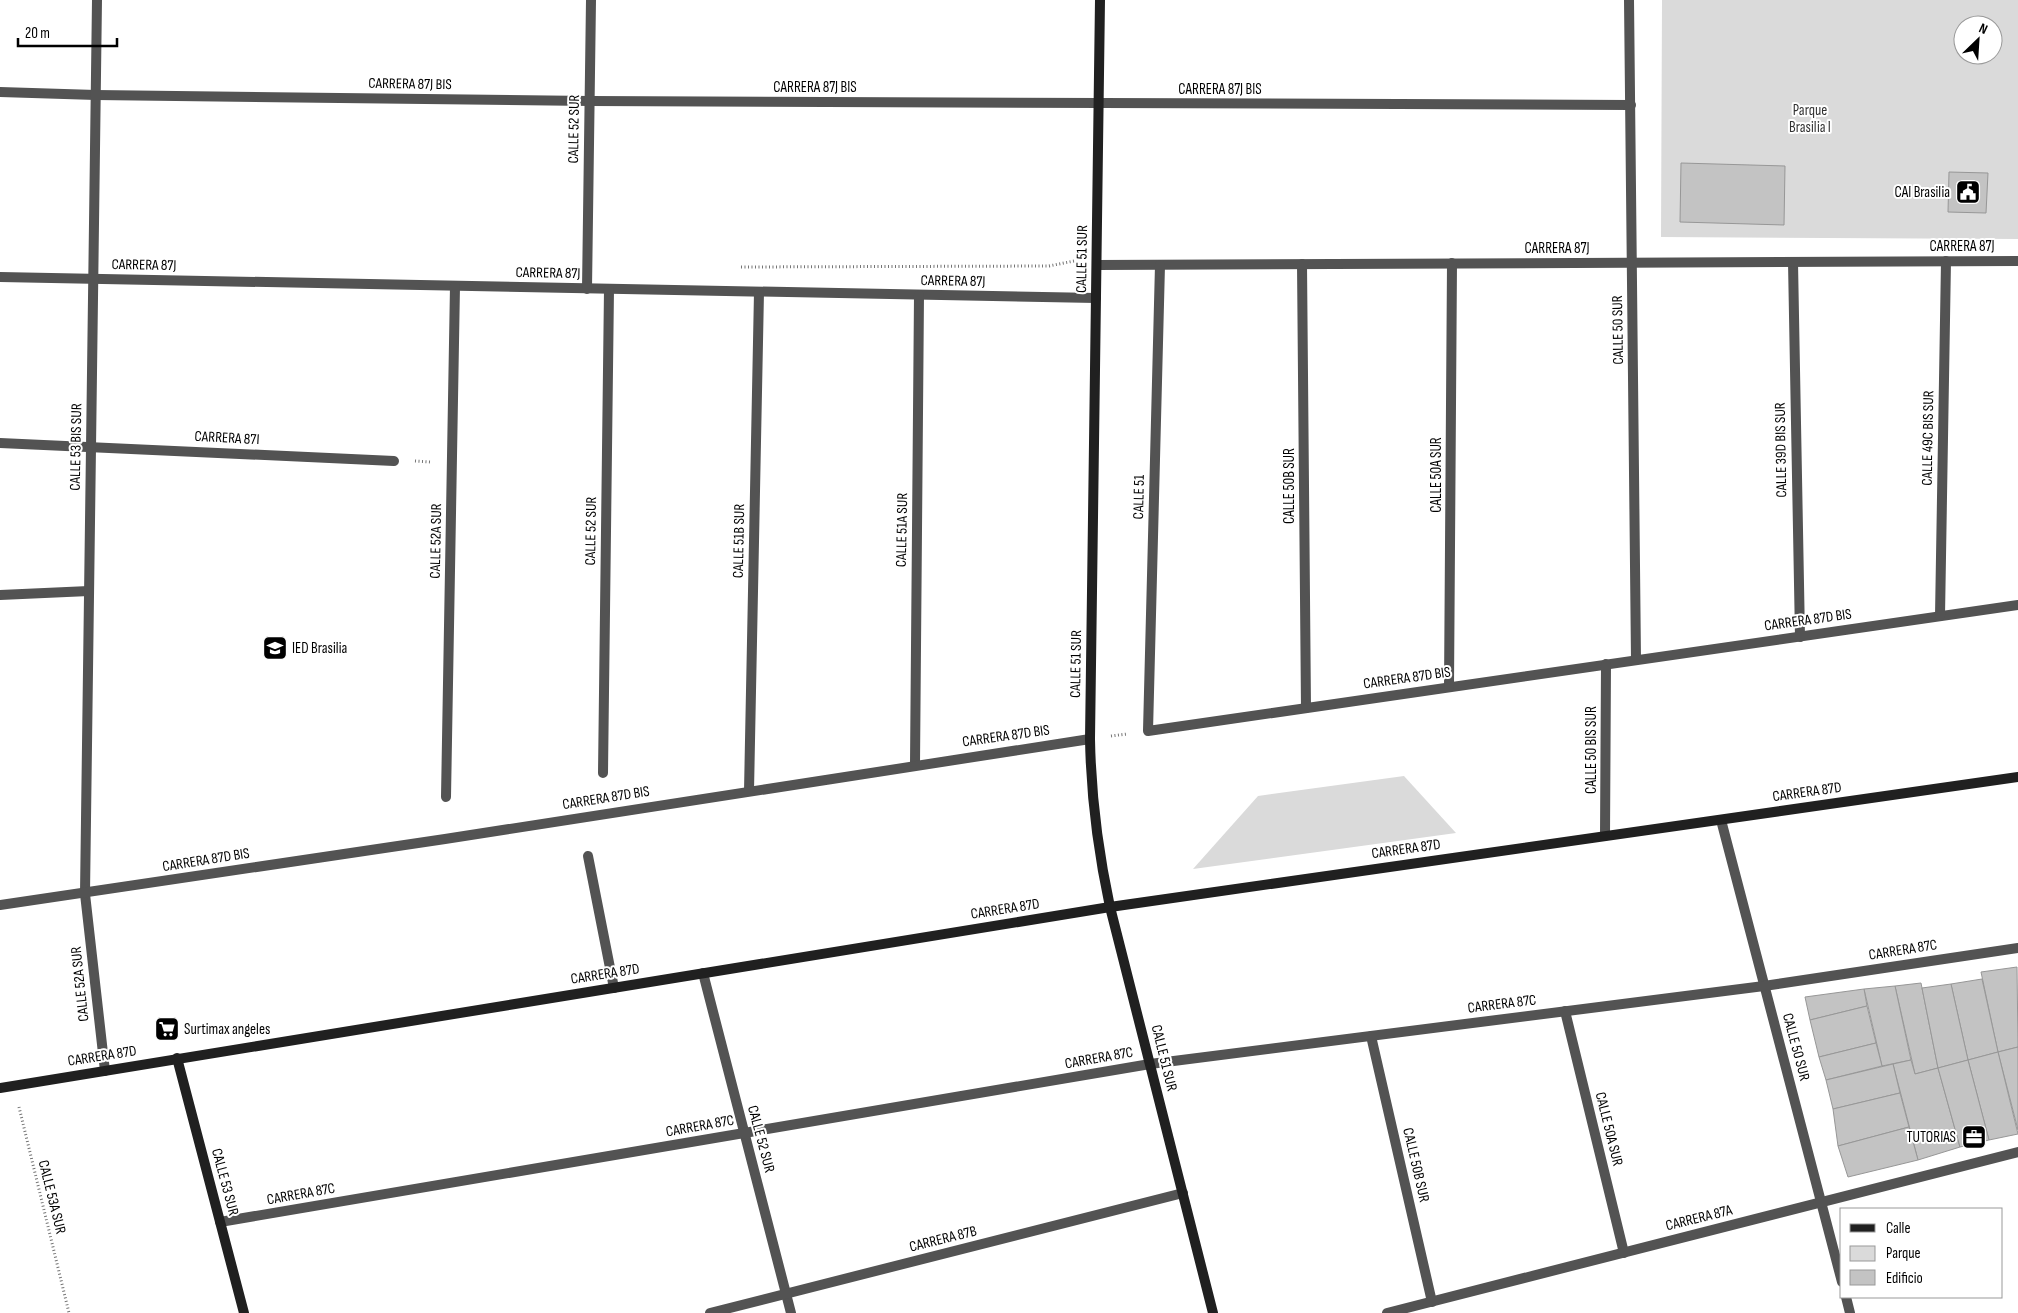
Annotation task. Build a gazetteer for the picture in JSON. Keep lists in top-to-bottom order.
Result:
{
  "streets": {
    "street": [
      "CARRERA 87J BIS",
      "CALLE 52 SUR",
      "CARRERA 87J",
      "CALLE 51 SUR",
      "CALLE 50 SUR",
      "CARRERA 87I",
      "CALLE 49C BIS SUR",
      "CALLE 53 BIS SUR",
      "CALLE 39D BIS SUR",
      "CALLE 50A SUR",
      "CALLE 50B SUR",
      "CALLE 51",
      "CALLE 51A SUR",
      "CALLE 52A SUR",
      "CALLE 51B SUR",
      "CARRERA 87D BIS",
      "CALLE 50 BIS SUR",
      "CARRERA 87D",
      "CARRERA 87C",
      "CALLE 53 SUR",
      "CARRERA 87A",
      "CARRERA 87B"
    ],
    "path": ["CALLE 53A SUR"]
  },
  "crossings": [
    ["CARRERA 87J BIS", "CALLE 52 SUR"],
    ["CARRERA 87J BIS", "CALLE 51 SUR"],
    ["CARRERA 87J BIS", "CALLE 50 SUR"],
    ["CARRERA 87J BIS", "CALLE 53 BIS SUR"],
    ["CALLE 52 SUR", "CARRERA 87J"],
    ["CALLE 52 SUR", "CARRERA 87D"],
    ["CALLE 52 SUR", "CARRERA 87C"],
    ["CALLE 52 SUR", "CARRERA 87B"],
    ["CARRERA 87J", "CALLE 51 SUR"],
    ["CARRERA 87J", "CALLE 50 SUR"],
    ["CARRERA 87J", "CALLE 49C BIS SUR"],
    ["CARRERA 87J", "CALLE 53 BIS SUR"],
    ["CARRERA 87J", "CALLE 39D BIS SUR"],
    ["CARRERA 87J", "CALLE 50A SUR"],
    ["CARRERA 87J", "CALLE 50B SUR"],
    ["CARRERA 87J", "CALLE 51"],
    ["CARRERA 87J", "CALLE 51A SUR"],
    ["CARRERA 87J", "CALLE 52A SUR"],
    ["CARRERA 87J", "CALLE 51B SUR"],
    ["CALLE 51 SUR", "CARRERA 87D BIS"],
    ["CALLE 51 SUR", "CARRERA 87D"],
    ["CALLE 51 SUR", "CARRERA 87C"],
    ["CALLE 51 SUR", "CARRERA 87B"],
    ["CALLE 50 SUR", "CARRERA 87D BIS"],
    ["CALLE 50 SUR", "CARRERA 87D"],
    ["CALLE 50 SUR", "CARRERA 87C"],
    ["CALLE 50 SUR", "CARRERA 87A"],
    ["CARRERA 87I", "CALLE 53 BIS SUR"],
    ["CALLE 49C BIS SUR", "CARRERA 87D BIS"],
    ["CALLE 53 BIS SUR", "CALLE 52A SUR"],
    ["CALLE 53 BIS SUR", "CARRERA 87D BIS"],
    ["CALLE 39D BIS SUR", "CARRERA 87D BIS"],
    ["CALLE 50A SUR", "CARRERA 87D BIS"],
    ["CALLE 50A SUR", "CARRERA 87C"],
    ["CALLE 50A SUR", "CARRERA 87A"],
    ["CALLE 50B SUR", "CARRERA 87D BIS"],
    ["CALLE 50B SUR", "CARRERA 87C"],
    ["CALLE 50B SUR", "CARRERA 87A"],
    ["CALLE 51", "CARRERA 87D BIS"],
    ["CALLE 51A SUR", "CARRERA 87D BIS"],
    ["CALLE 52A SUR", "CARRERA 87D BIS"],
    ["CALLE 52A SUR", "CARRERA 87D"],
    ["CALLE 51B SUR", "CARRERA 87D BIS"],
    ["CARRERA 87D BIS", "CALLE 50 BIS SUR"],
    ["CALLE 50 BIS SUR", "CARRERA 87D"],
    ["CARRERA 87D", "CALLE 53 SUR"],
    ["CARRERA 87D", "CALLE 53A SUR"],
    ["CARRERA 87C", "CALLE 53 SUR"]
  ],
  "parks": ["Parque Brasilia I"],
  "places": {
    "public building": ["CAI Brasilia"],
    "school or university": ["IED Brasilia"],
    "supermarket": ["Surtimax angeles"],
    "office": ["TUTORIAS"]
  },
  "legend": ["Calle", "Parque", "Edificio"],
  "scale_bar": "20 m",
  "north": "top right"
}
